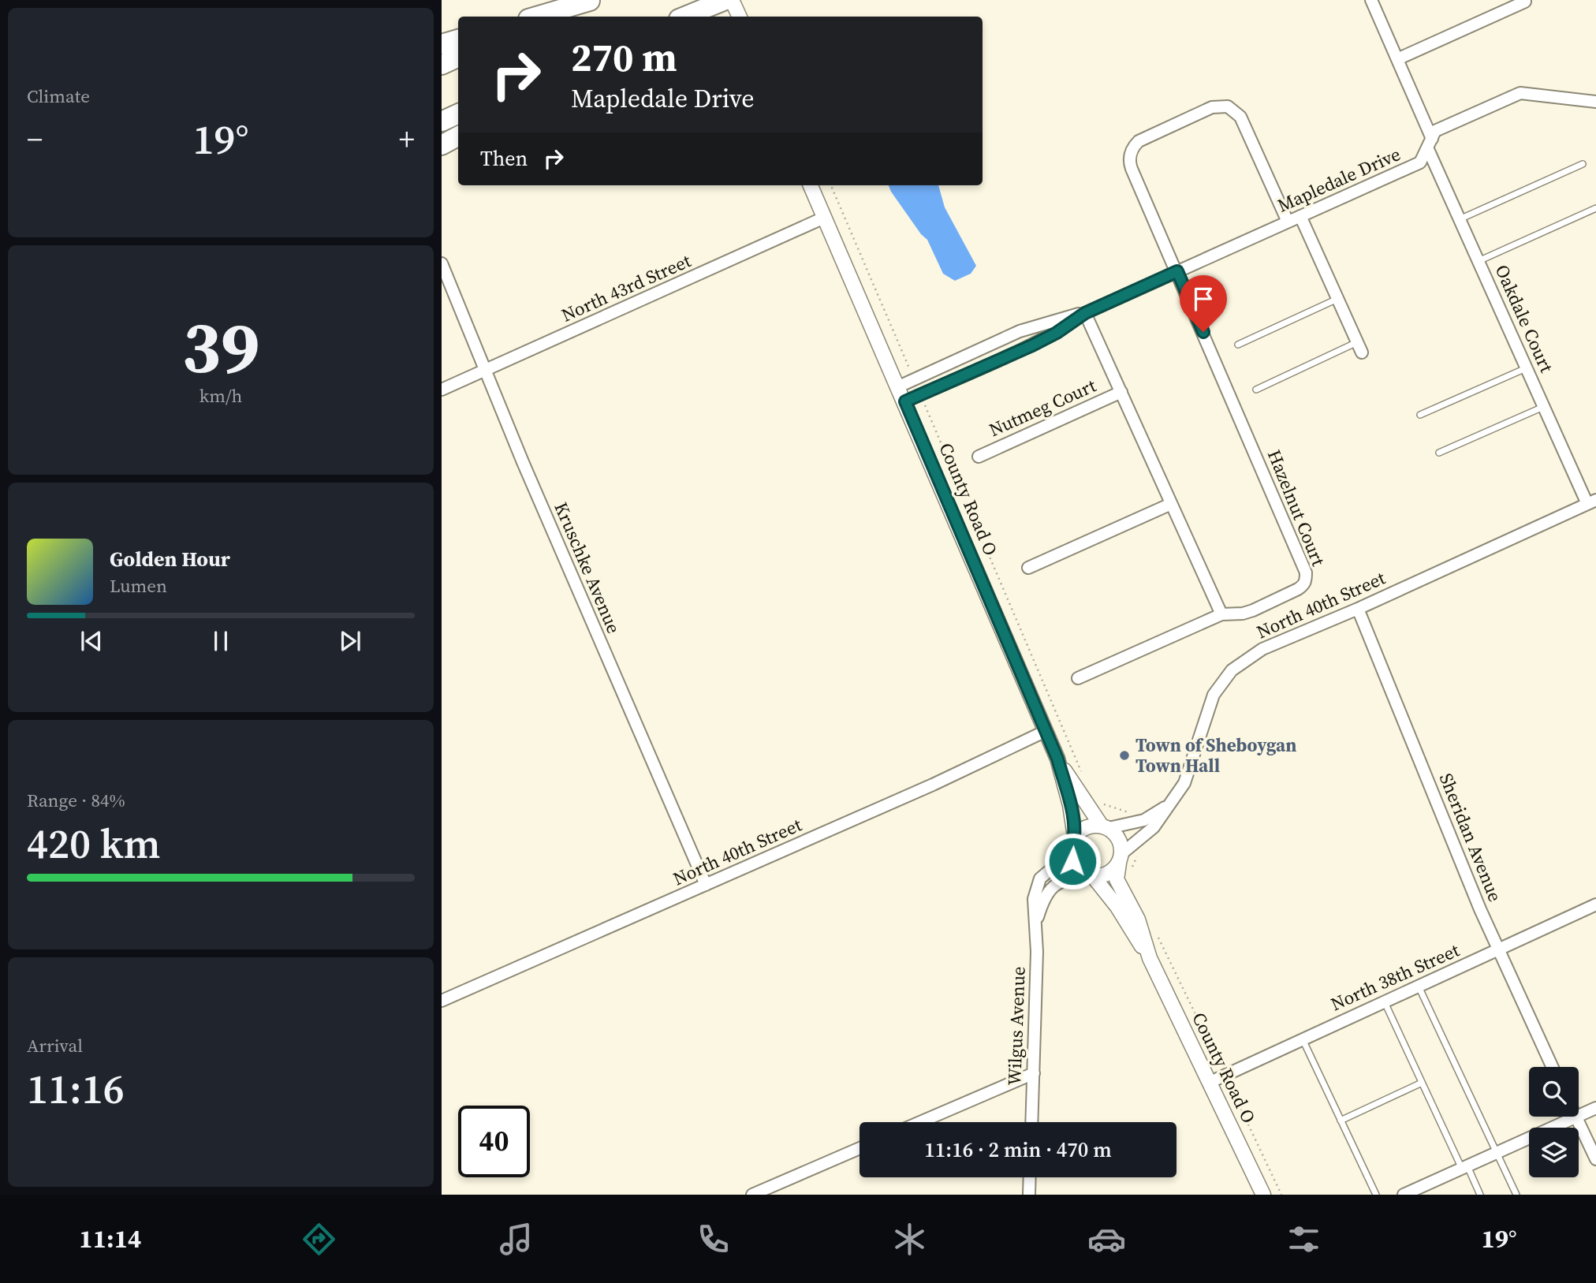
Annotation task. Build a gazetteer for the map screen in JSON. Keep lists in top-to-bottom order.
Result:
{
  "streets": {
    "street": [
      "Mapledale Drive",
      "North 43rd Street",
      "Oakdale Court",
      "Nutmeg Court",
      "County Road O",
      "Hazelnut Court",
      "Kruschke Avenue",
      "North 40th Street",
      "Sheridan Avenue",
      "North 38th Street",
      "Wilgus Avenue"
    ]
  },
  "crossings": [
    ["Mapledale Drive", "Oakdale Court"],
    ["Mapledale Drive", "County Road O"],
    ["Mapledale Drive", "Hazelnut Court"],
    ["North 43rd Street", "County Road O"],
    ["North 43rd Street", "Kruschke Avenue"],
    ["Oakdale Court", "North 40th Street"],
    ["County Road O", "North 40th Street"],
    ["County Road O", "North 38th Street"],
    ["County Road O", "Wilgus Avenue"],
    ["Kruschke Avenue", "North 40th Street"],
    ["North 40th Street", "Sheridan Avenue"],
    ["North 40th Street", "Wilgus Avenue"],
    ["Sheridan Avenue", "North 38th Street"]
  ],
  "places": ["Town of Sheboygan Town Hall"],
  "page": {
    "tile": [
      "Climate",
      ["39", "km/h"],
      ["Range · 84%", "420 km"],
      ["Arrival", "11:16"]
    ],
    "turn": ["270 m", "Mapledale Drive"],
    "heat": ["−", "19°", "+"],
    "then": "Then",
    "song": ["Golden Hour", "Lumen"],
    "limit": "40",
    "trip": "11:16 · 2 min · 470 m",
    "tabs": ["11:14", "19°"]
  }
}
